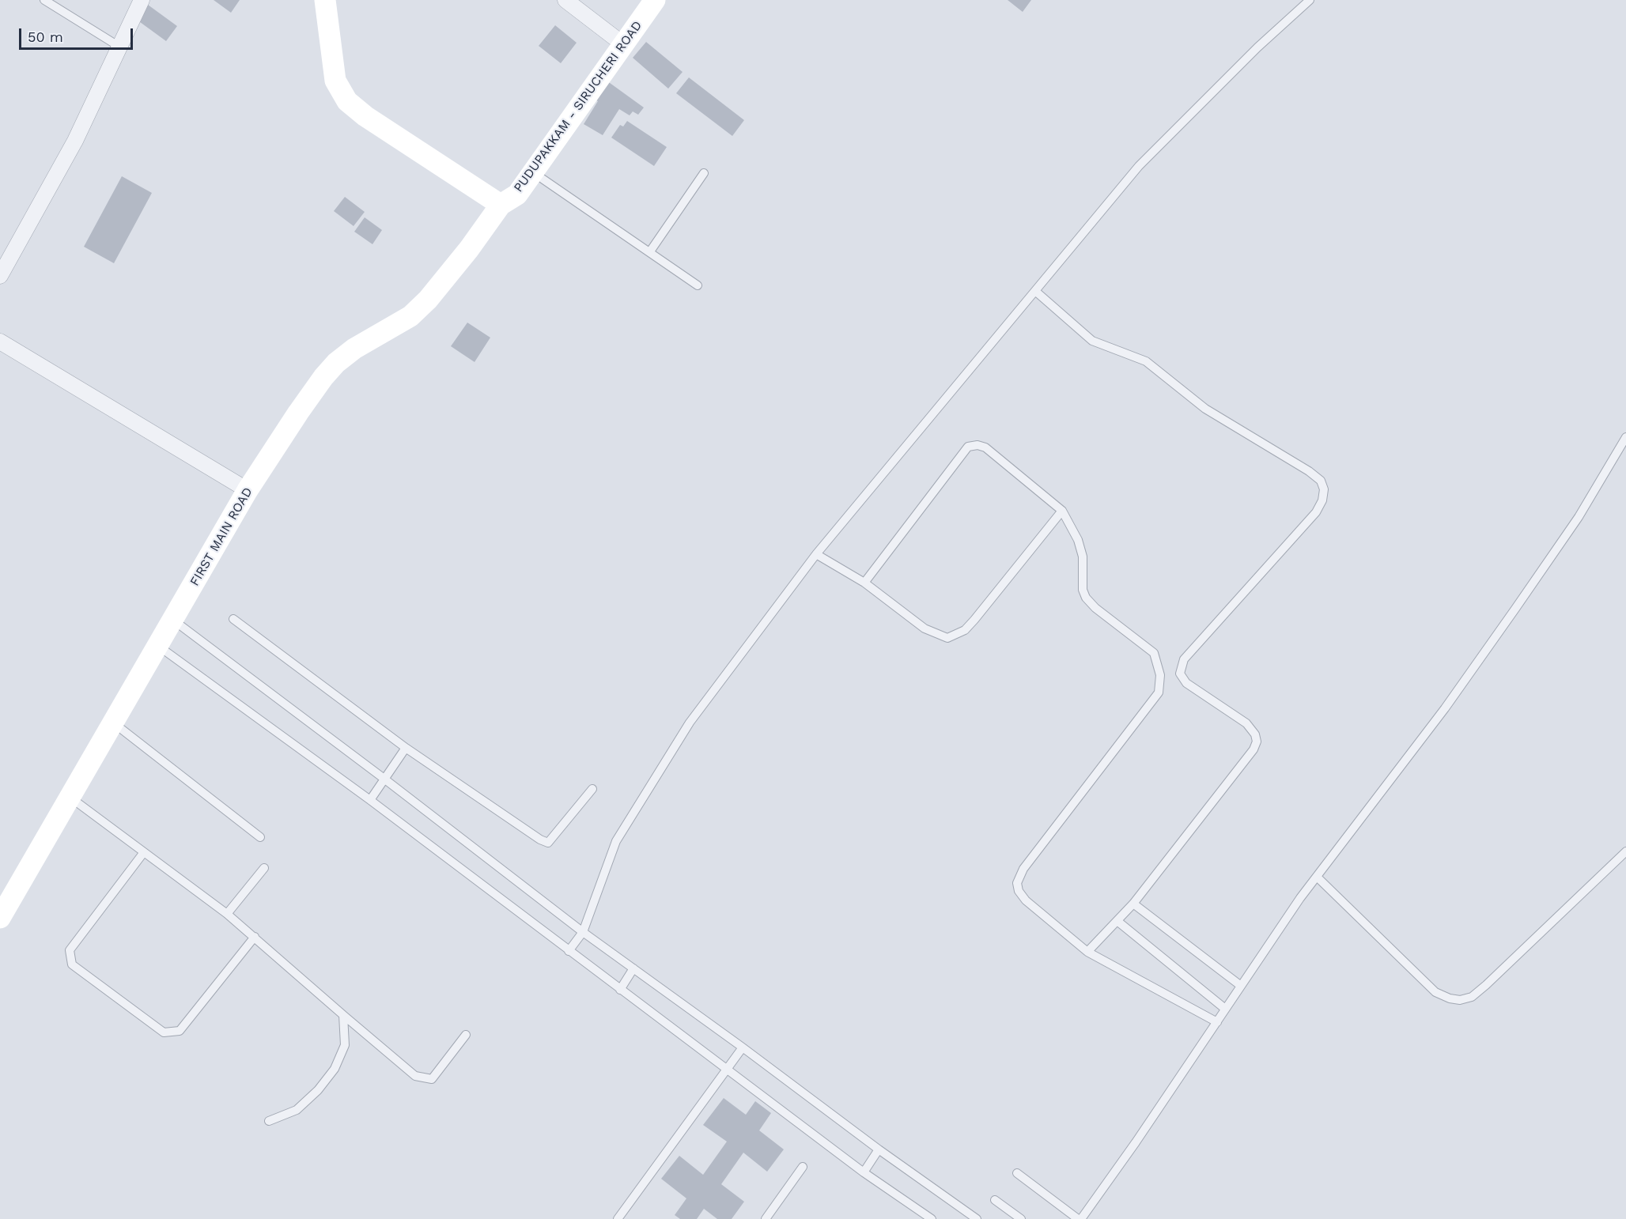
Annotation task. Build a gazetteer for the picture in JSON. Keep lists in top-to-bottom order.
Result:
{
  "streets": {
    "street": ["PUDUPAKKAM - SIRUCHERI ROAD", "FIRST MAIN ROAD"]
  },
  "crossings": [
    ["PUDUPAKKAM - SIRUCHERI ROAD", "FIRST MAIN ROAD"]
  ],
  "scale_bar": "50 m"
}
